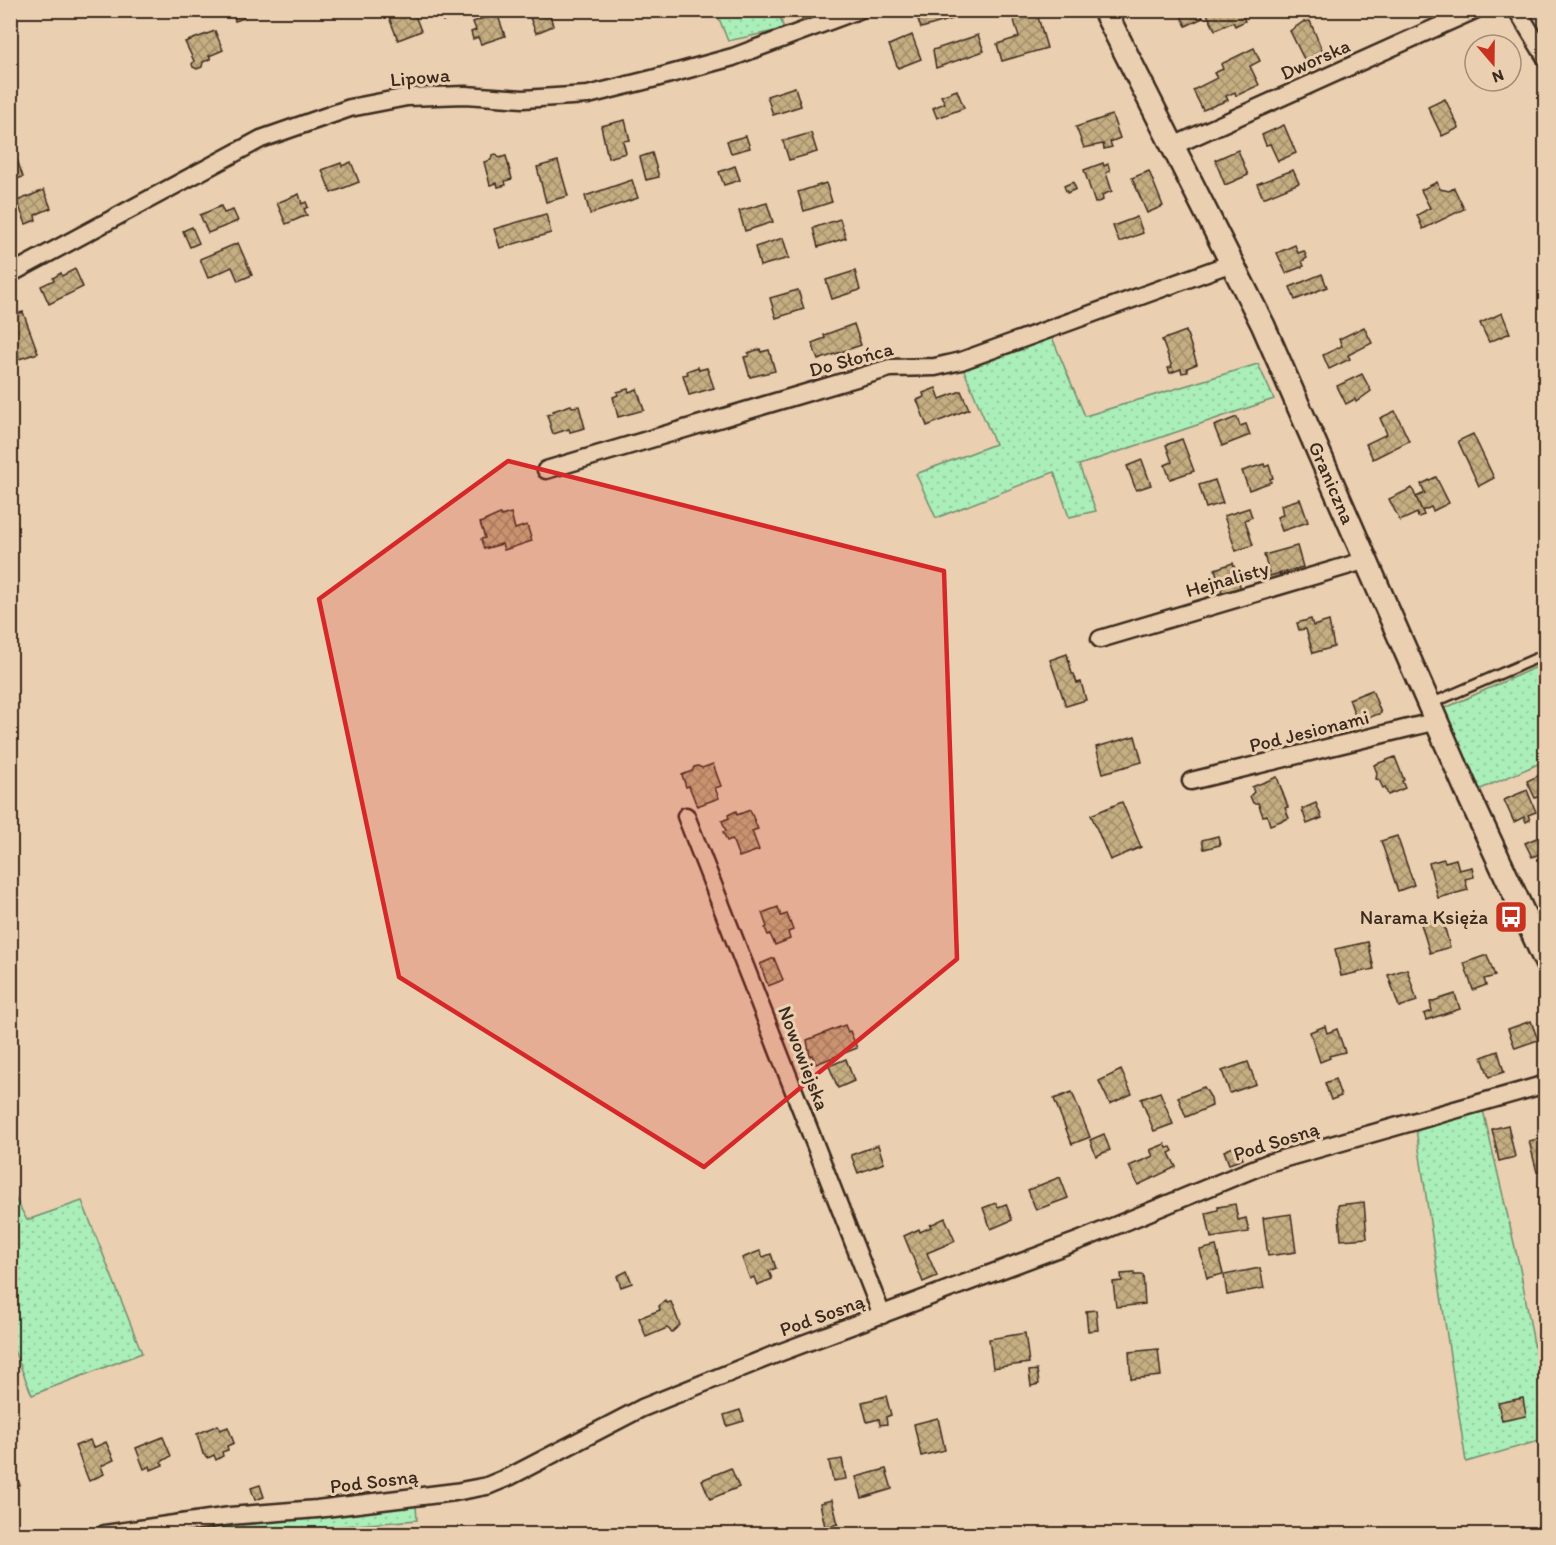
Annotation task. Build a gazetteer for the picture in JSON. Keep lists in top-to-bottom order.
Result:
{
  "streets": {
    "street": [
      "Dworska",
      "Lipowa",
      "Do Słońca",
      "Graniczna",
      "Hejnalisty",
      "Pod Jesionami",
      "Nowowiejska",
      "Pod Sosną"
    ]
  },
  "crossings": [
    ["Dworska", "Graniczna"],
    ["Do Słońca", "Graniczna"],
    ["Graniczna", "Hejnalisty"],
    ["Graniczna", "Pod Jesionami"],
    ["Nowowiejska", "Pod Sosną"]
  ],
  "places": {
    "bus stop": ["Narama Księża"]
  },
  "north": "bottom"
}
